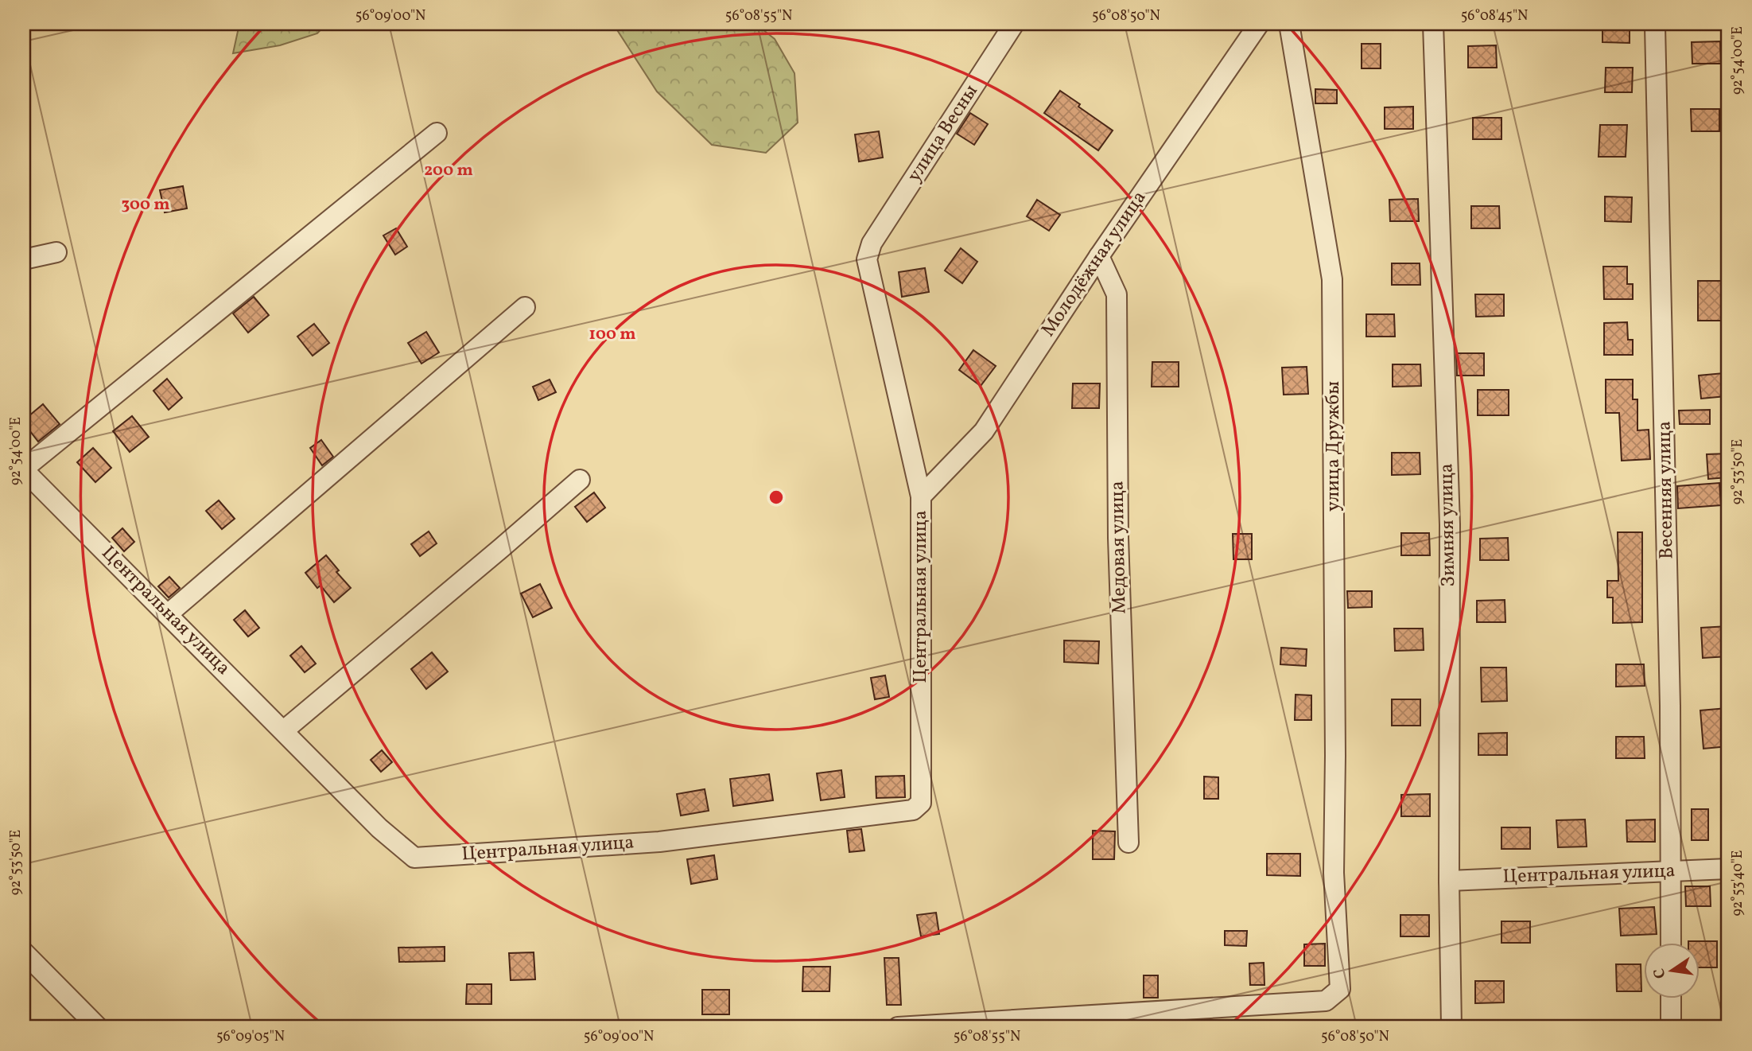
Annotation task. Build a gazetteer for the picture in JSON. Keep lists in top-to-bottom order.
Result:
{
  "streets": {
    "street": [
      "улица Весны",
      "Молодёжная улица",
      "улица Дружбы",
      "Весенняя улица",
      "Зимняя улица",
      "Медовая улица",
      "Центральная улица"
    ]
  },
  "crossings": [
    ["улица Весны", "Молодёжная улица"],
    ["улица Весны", "Центральная улица"],
    ["Молодёжная улица", "Медовая улица"],
    ["Молодёжная улица", "Центральная улица"],
    ["Весенняя улица", "Центральная улица"],
    ["Зимняя улица", "Центральная улица"]
  ],
  "north": "left",
  "coordinates": [
    "56°09'00\"N",
    "56°08'55\"N",
    "56°08'50\"N",
    "56°08'45\"N",
    "92°54'00\"E",
    "92°53'50\"E",
    "92°53'40\"E",
    "56°09'05\"N"
  ],
  "rings": ["200 m", "300 m", "100 m"]
}
